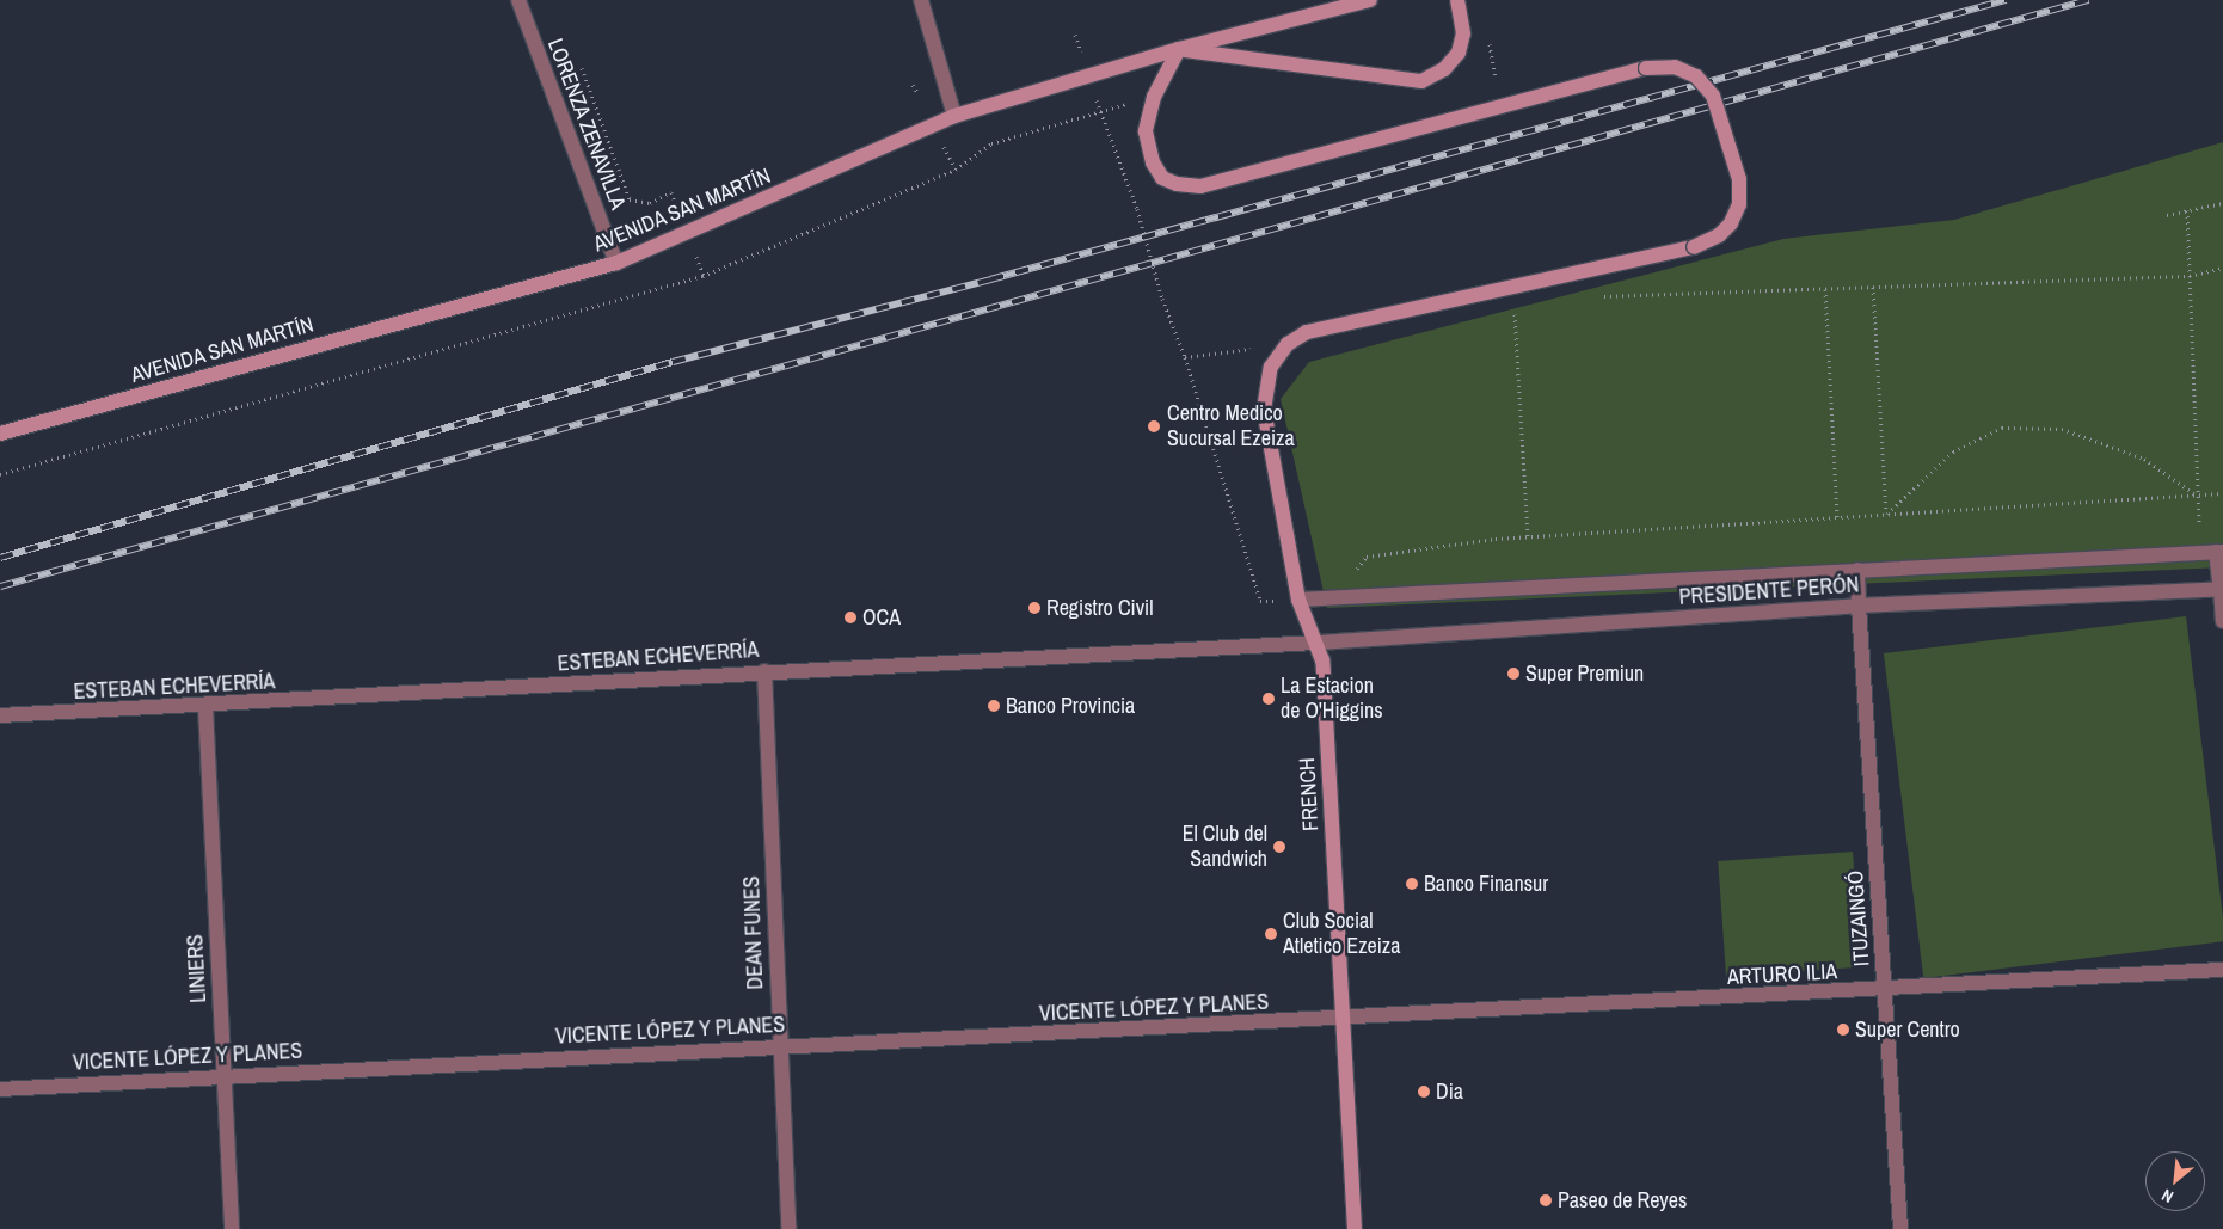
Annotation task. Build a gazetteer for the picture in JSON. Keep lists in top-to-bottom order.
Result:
{
  "streets": {
    "street": [
      "LORENZA ZENAVILLA",
      "AVENIDA SAN MARTÍN",
      "PRESIDENTE PERÓN",
      "ESTEBAN ECHEVERRÍA",
      "FRENCH",
      "ITUZAINGÓ",
      "DEAN FUNES",
      "LINIERS",
      "ARTURO ILIA",
      "VICENTE LÓPEZ Y PLANES"
    ]
  },
  "crossings": [
    ["LORENZA ZENAVILLA", "AVENIDA SAN MARTÍN"],
    ["PRESIDENTE PERÓN", "ESTEBAN ECHEVERRÍA"],
    ["PRESIDENTE PERÓN", "FRENCH"],
    ["PRESIDENTE PERÓN", "ITUZAINGÓ"],
    ["ESTEBAN ECHEVERRÍA", "FRENCH"],
    ["ESTEBAN ECHEVERRÍA", "DEAN FUNES"],
    ["ESTEBAN ECHEVERRÍA", "LINIERS"],
    ["FRENCH", "ARTURO ILIA"],
    ["FRENCH", "VICENTE LÓPEZ Y PLANES"],
    ["ITUZAINGÓ", "ARTURO ILIA"],
    ["DEAN FUNES", "VICENTE LÓPEZ Y PLANES"],
    ["LINIERS", "VICENTE LÓPEZ Y PLANES"],
    ["ARTURO ILIA", "VICENTE LÓPEZ Y PLANES"]
  ],
  "places": [
    "Centro Medico Sucursal Ezeiza",
    "Registro Civil",
    "OCA",
    "Super Premiun",
    "La Estacion de O'Higgins",
    "Banco Provincia",
    "El Club del Sandwich",
    "Banco Finansur",
    "Club Social Atletico Ezeiza",
    "Super Centro",
    "Dia",
    "Paseo de Reyes"
  ],
  "north": "bottom left"
}
